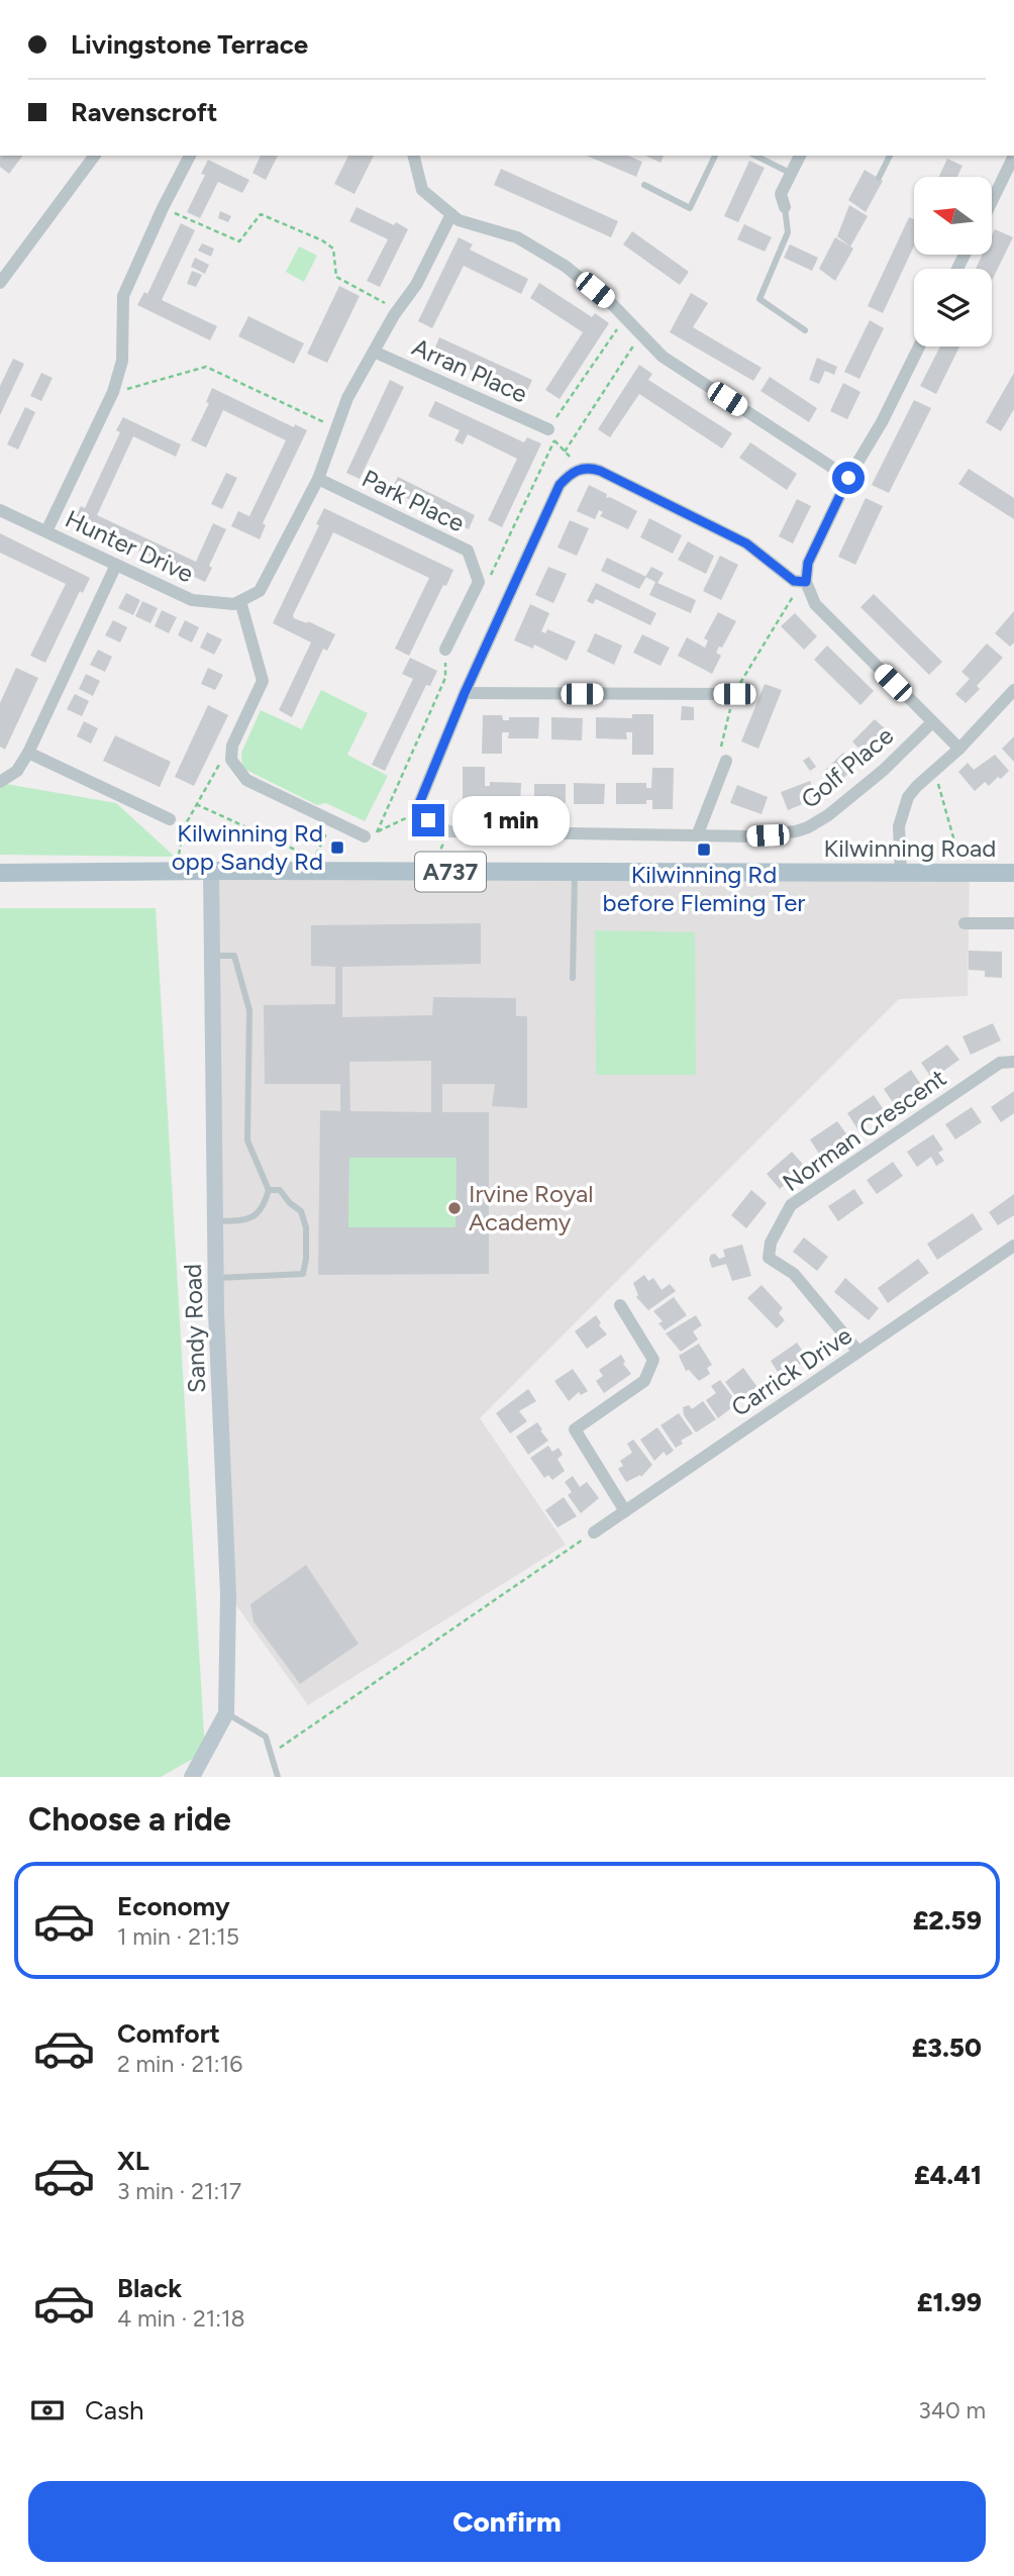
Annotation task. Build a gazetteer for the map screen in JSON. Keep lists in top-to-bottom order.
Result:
{
  "streets": {
    "main road": ["Kilwinning Road", "A737", "Sandy Road"],
    "street": [
      "Arran Place",
      "Park Place",
      "Hunter Drive",
      "Golf Place",
      "Norman Crescent",
      "Carrick Drive"
    ]
  },
  "crossings": [
    ["Kilwinning Road", "Sandy Road"],
    ["Norman Crescent", "Carrick Drive"]
  ],
  "places": {
    "transit": ["Kilwinning Rd opp Sandy Rd", "Kilwinning Rd before Fleming Ter"],
    "other": ["Irvine Royal Academy"]
  },
  "north": "left",
  "page": {
    "banner": ["Livingstone Terrace", "Ravenscroft"],
    "bubble": "1 min",
    "heading": "Choose a ride",
    "list": [
      {
        "name": "Economy",
        "note": "1 min · 21:15",
        "value": "£2.59"
      },
      {
        "name": "Comfort",
        "note": "2 min · 21:16",
        "value": "£3.50"
      },
      {
        "name": "XL",
        "note": "3 min · 21:17",
        "value": "£4.41"
      },
      {
        "name": "Black",
        "note": "4 min · 21:18",
        "value": "£1.99"
      }
    ],
    "pay": ["Cash", "340 m"],
    "buttons": "Confirm"
  }
}
